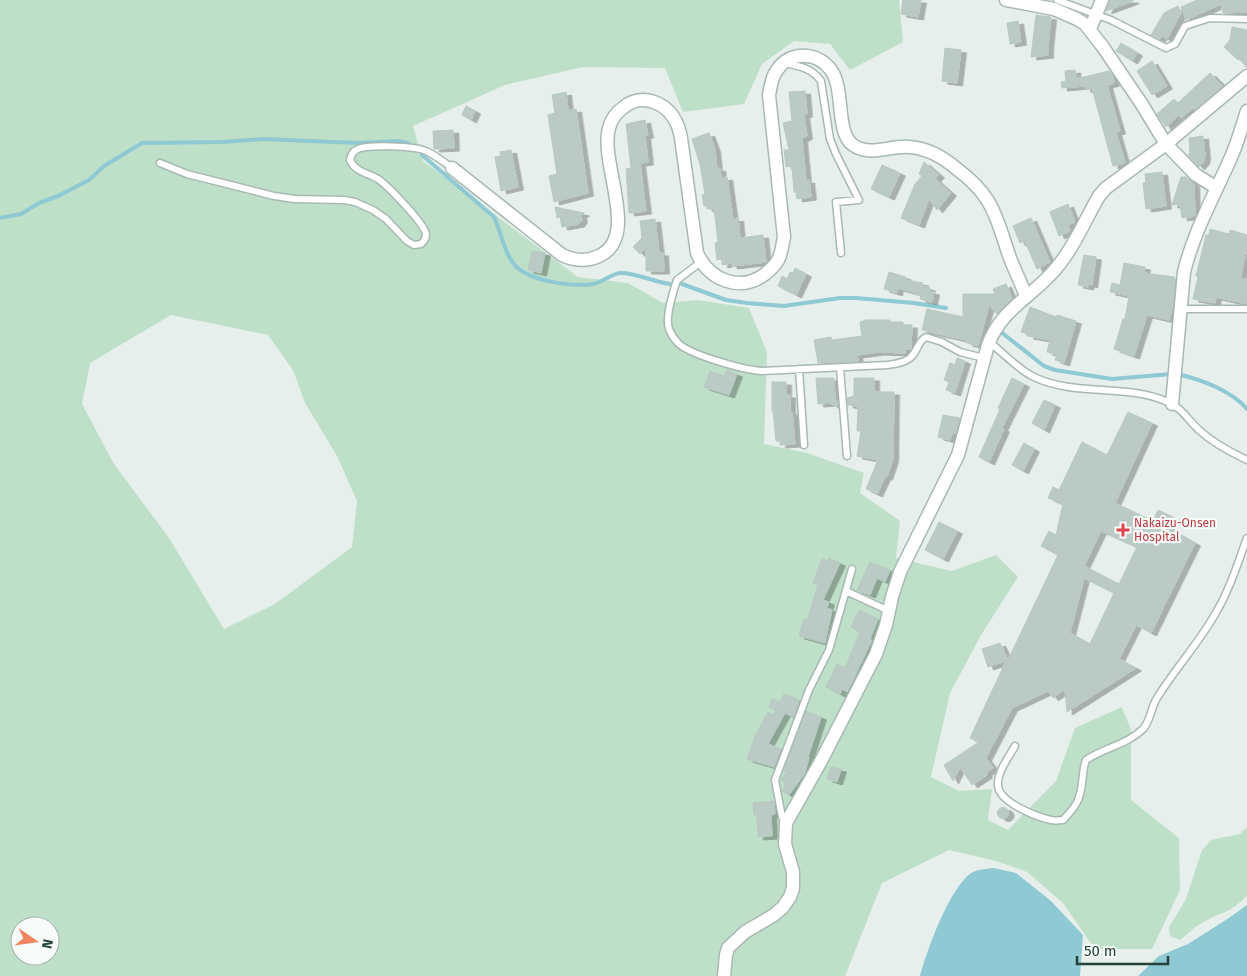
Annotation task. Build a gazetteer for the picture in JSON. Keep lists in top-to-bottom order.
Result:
{
  "places": {
    "health": ["Nakaizu-Onsen Hospital"]
  },
  "scale_bar": "50 m",
  "north": "right"
}
